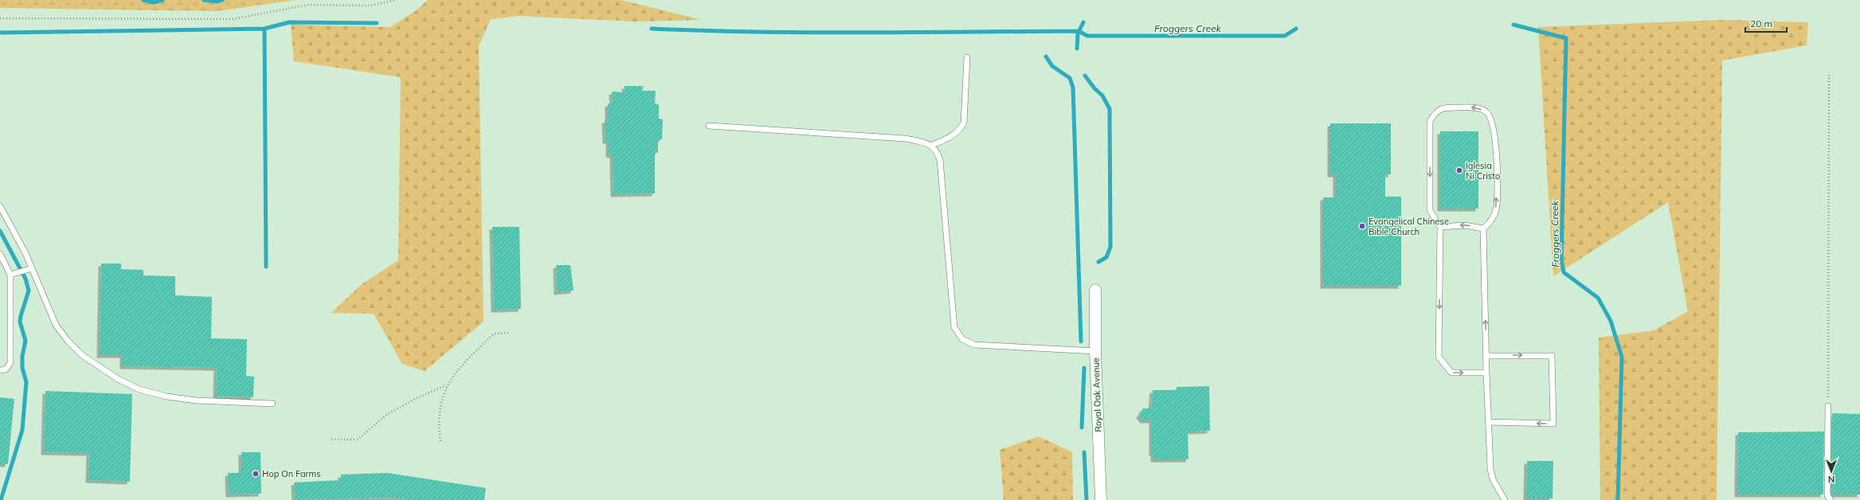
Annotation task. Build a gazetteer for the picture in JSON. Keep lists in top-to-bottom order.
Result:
{
  "streets": {
    "street": ["Royal Oak Avenue"]
  },
  "water": ["Froggers Creek"],
  "places": ["Iglesia Ni Cristo", "Evangelical Chinese Bible Church", "Hop On Farms"],
  "scale_bar": "20 m",
  "north": "bottom"
}
